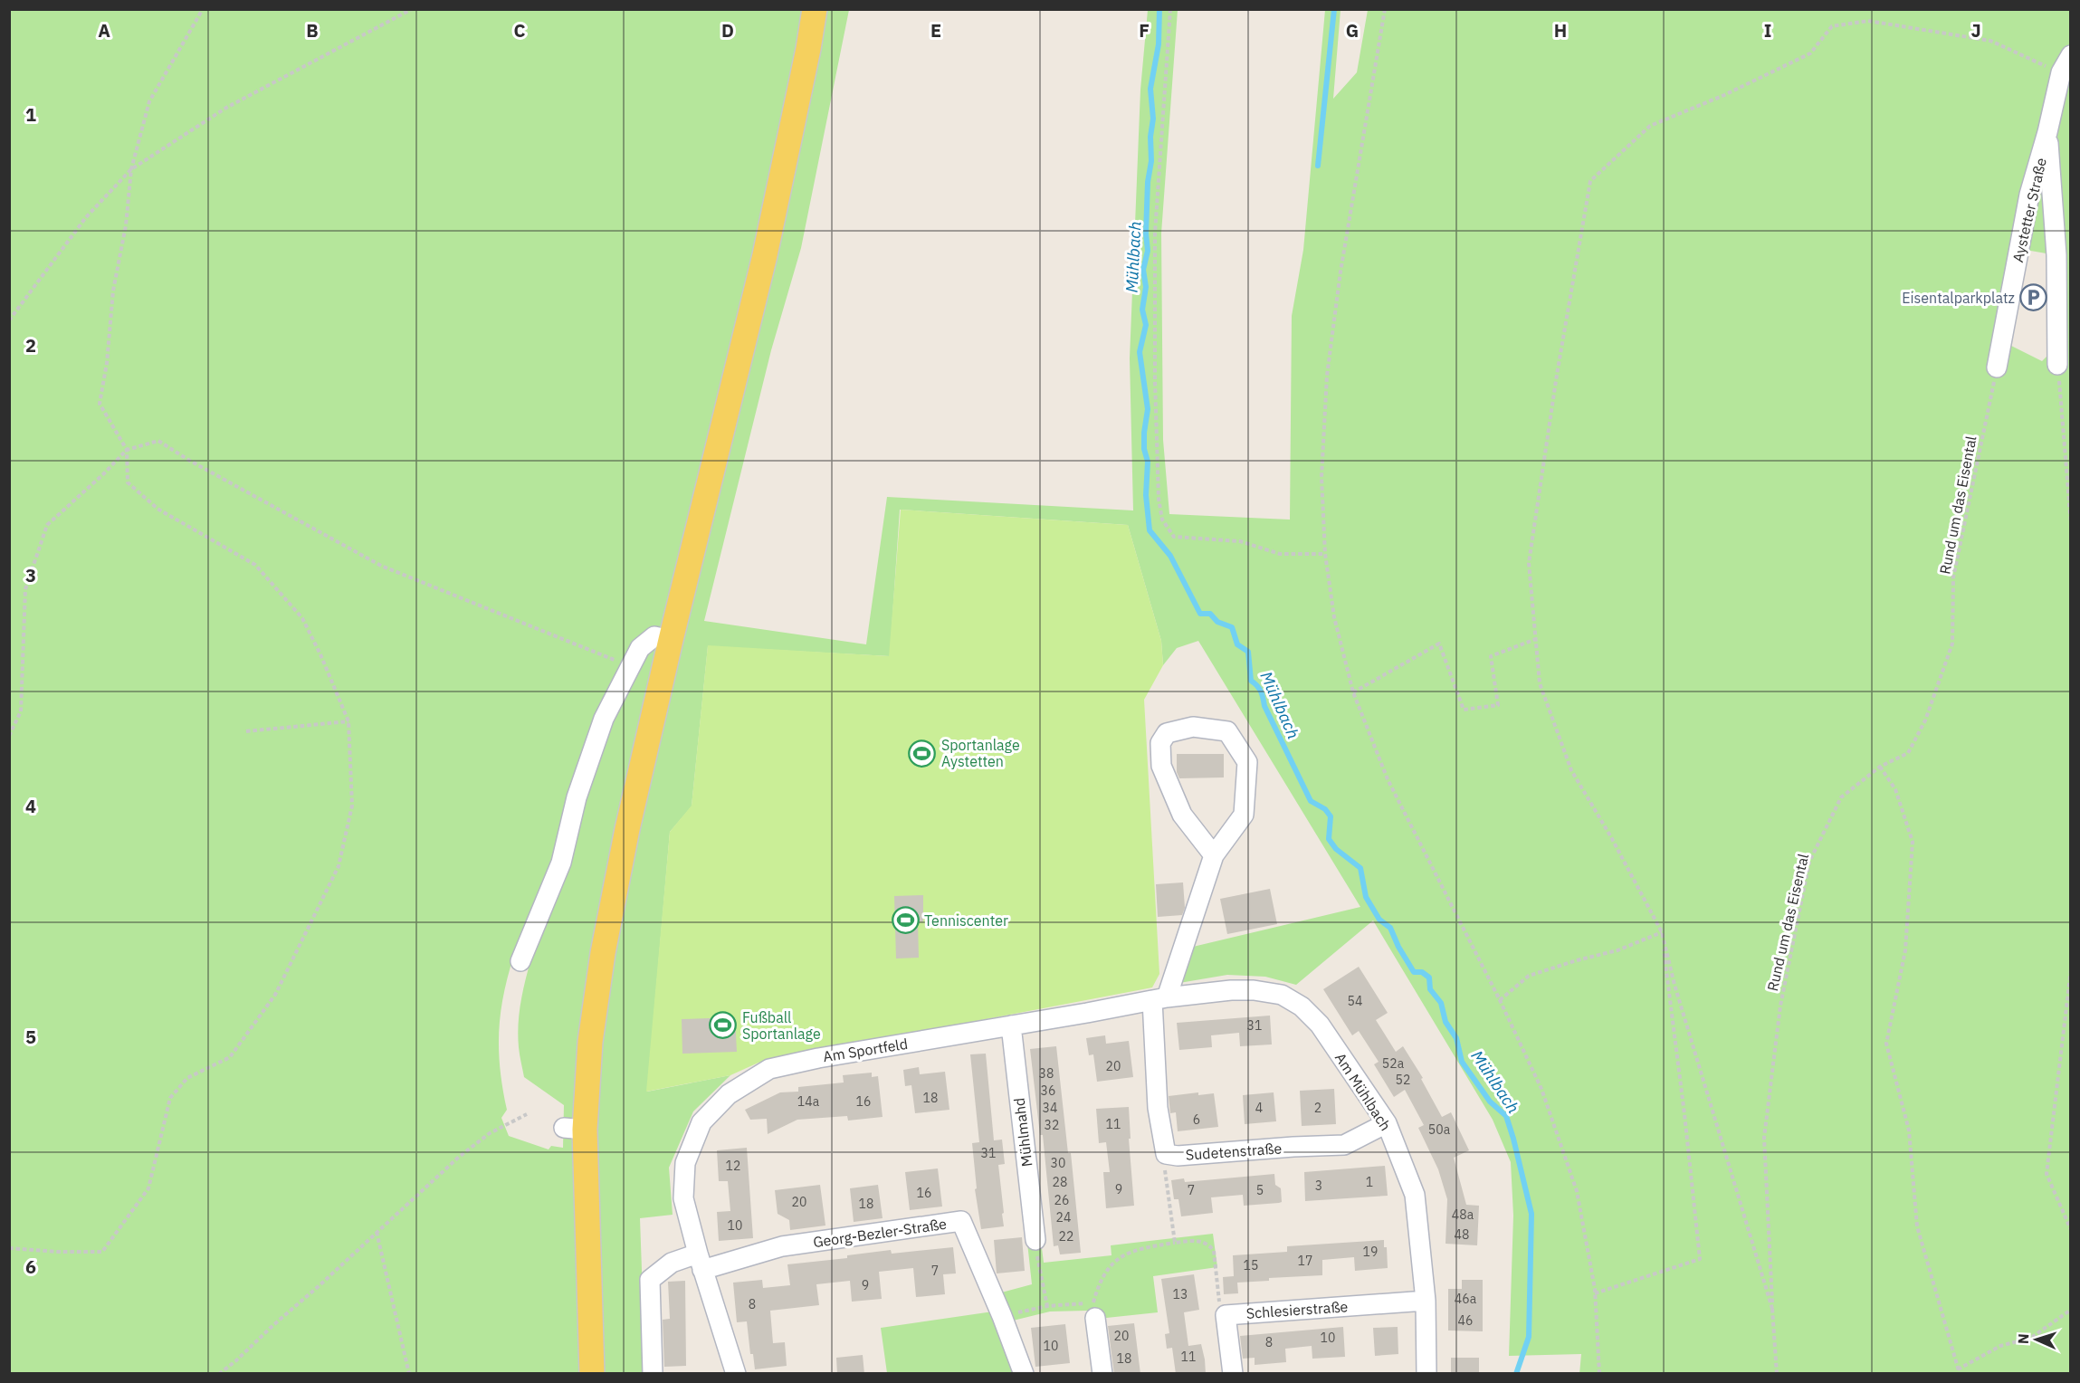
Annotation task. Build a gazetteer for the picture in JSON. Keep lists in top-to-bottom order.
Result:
{
  "streets": {
    "street": [
      "Aystetter Straße",
      "Am Sportfeld",
      "Am Mühlbach",
      "Mühlmahd",
      "Sudetenstraße",
      "Georg-Bezler-Straße",
      "Schlesierstraße"
    ],
    "path": ["Rund um das Eisental"]
  },
  "crossings": [
    ["Aystetter Straße", "Rund um das Eisental"],
    ["Am Sportfeld", "Am Mühlbach"],
    ["Am Sportfeld", "Mühlmahd"],
    ["Am Sportfeld", "Sudetenstraße"],
    ["Am Sportfeld", "Georg-Bezler-Straße"],
    ["Am Mühlbach", "Sudetenstraße"],
    ["Am Mühlbach", "Schlesierstraße"]
  ],
  "water": ["Mühlbach"],
  "places": {
    "parking": ["Eisentalparkplatz"],
    "sports": ["Sportanlage Aystetten", "Tenniscenter", "Fußball Sportanlage"]
  },
  "house_numbers": [
    "54",
    "31",
    "52a",
    "20",
    "38",
    "52",
    "36",
    "18",
    "14a",
    "16",
    "34",
    "4",
    "2",
    "6",
    "11",
    "32",
    "50a",
    "31",
    "30",
    "12",
    "28",
    "1",
    "3",
    "9",
    "7",
    "5",
    "16",
    "26",
    "20",
    "18",
    "48a",
    "24",
    "10",
    "48",
    "22",
    "19",
    "17",
    "15",
    "7",
    "9",
    "13",
    "46a",
    "8",
    "46",
    "20",
    "10",
    "8",
    "10",
    "11",
    "18"
  ],
  "north": "left",
  "grid": {
    "columns": [
      "A",
      "B",
      "C",
      "D",
      "E",
      "F",
      "G",
      "H",
      "I",
      "J"
    ],
    "rows": [
      "1",
      "2",
      "3",
      "4",
      "5",
      "6"
    ]
  }
}
